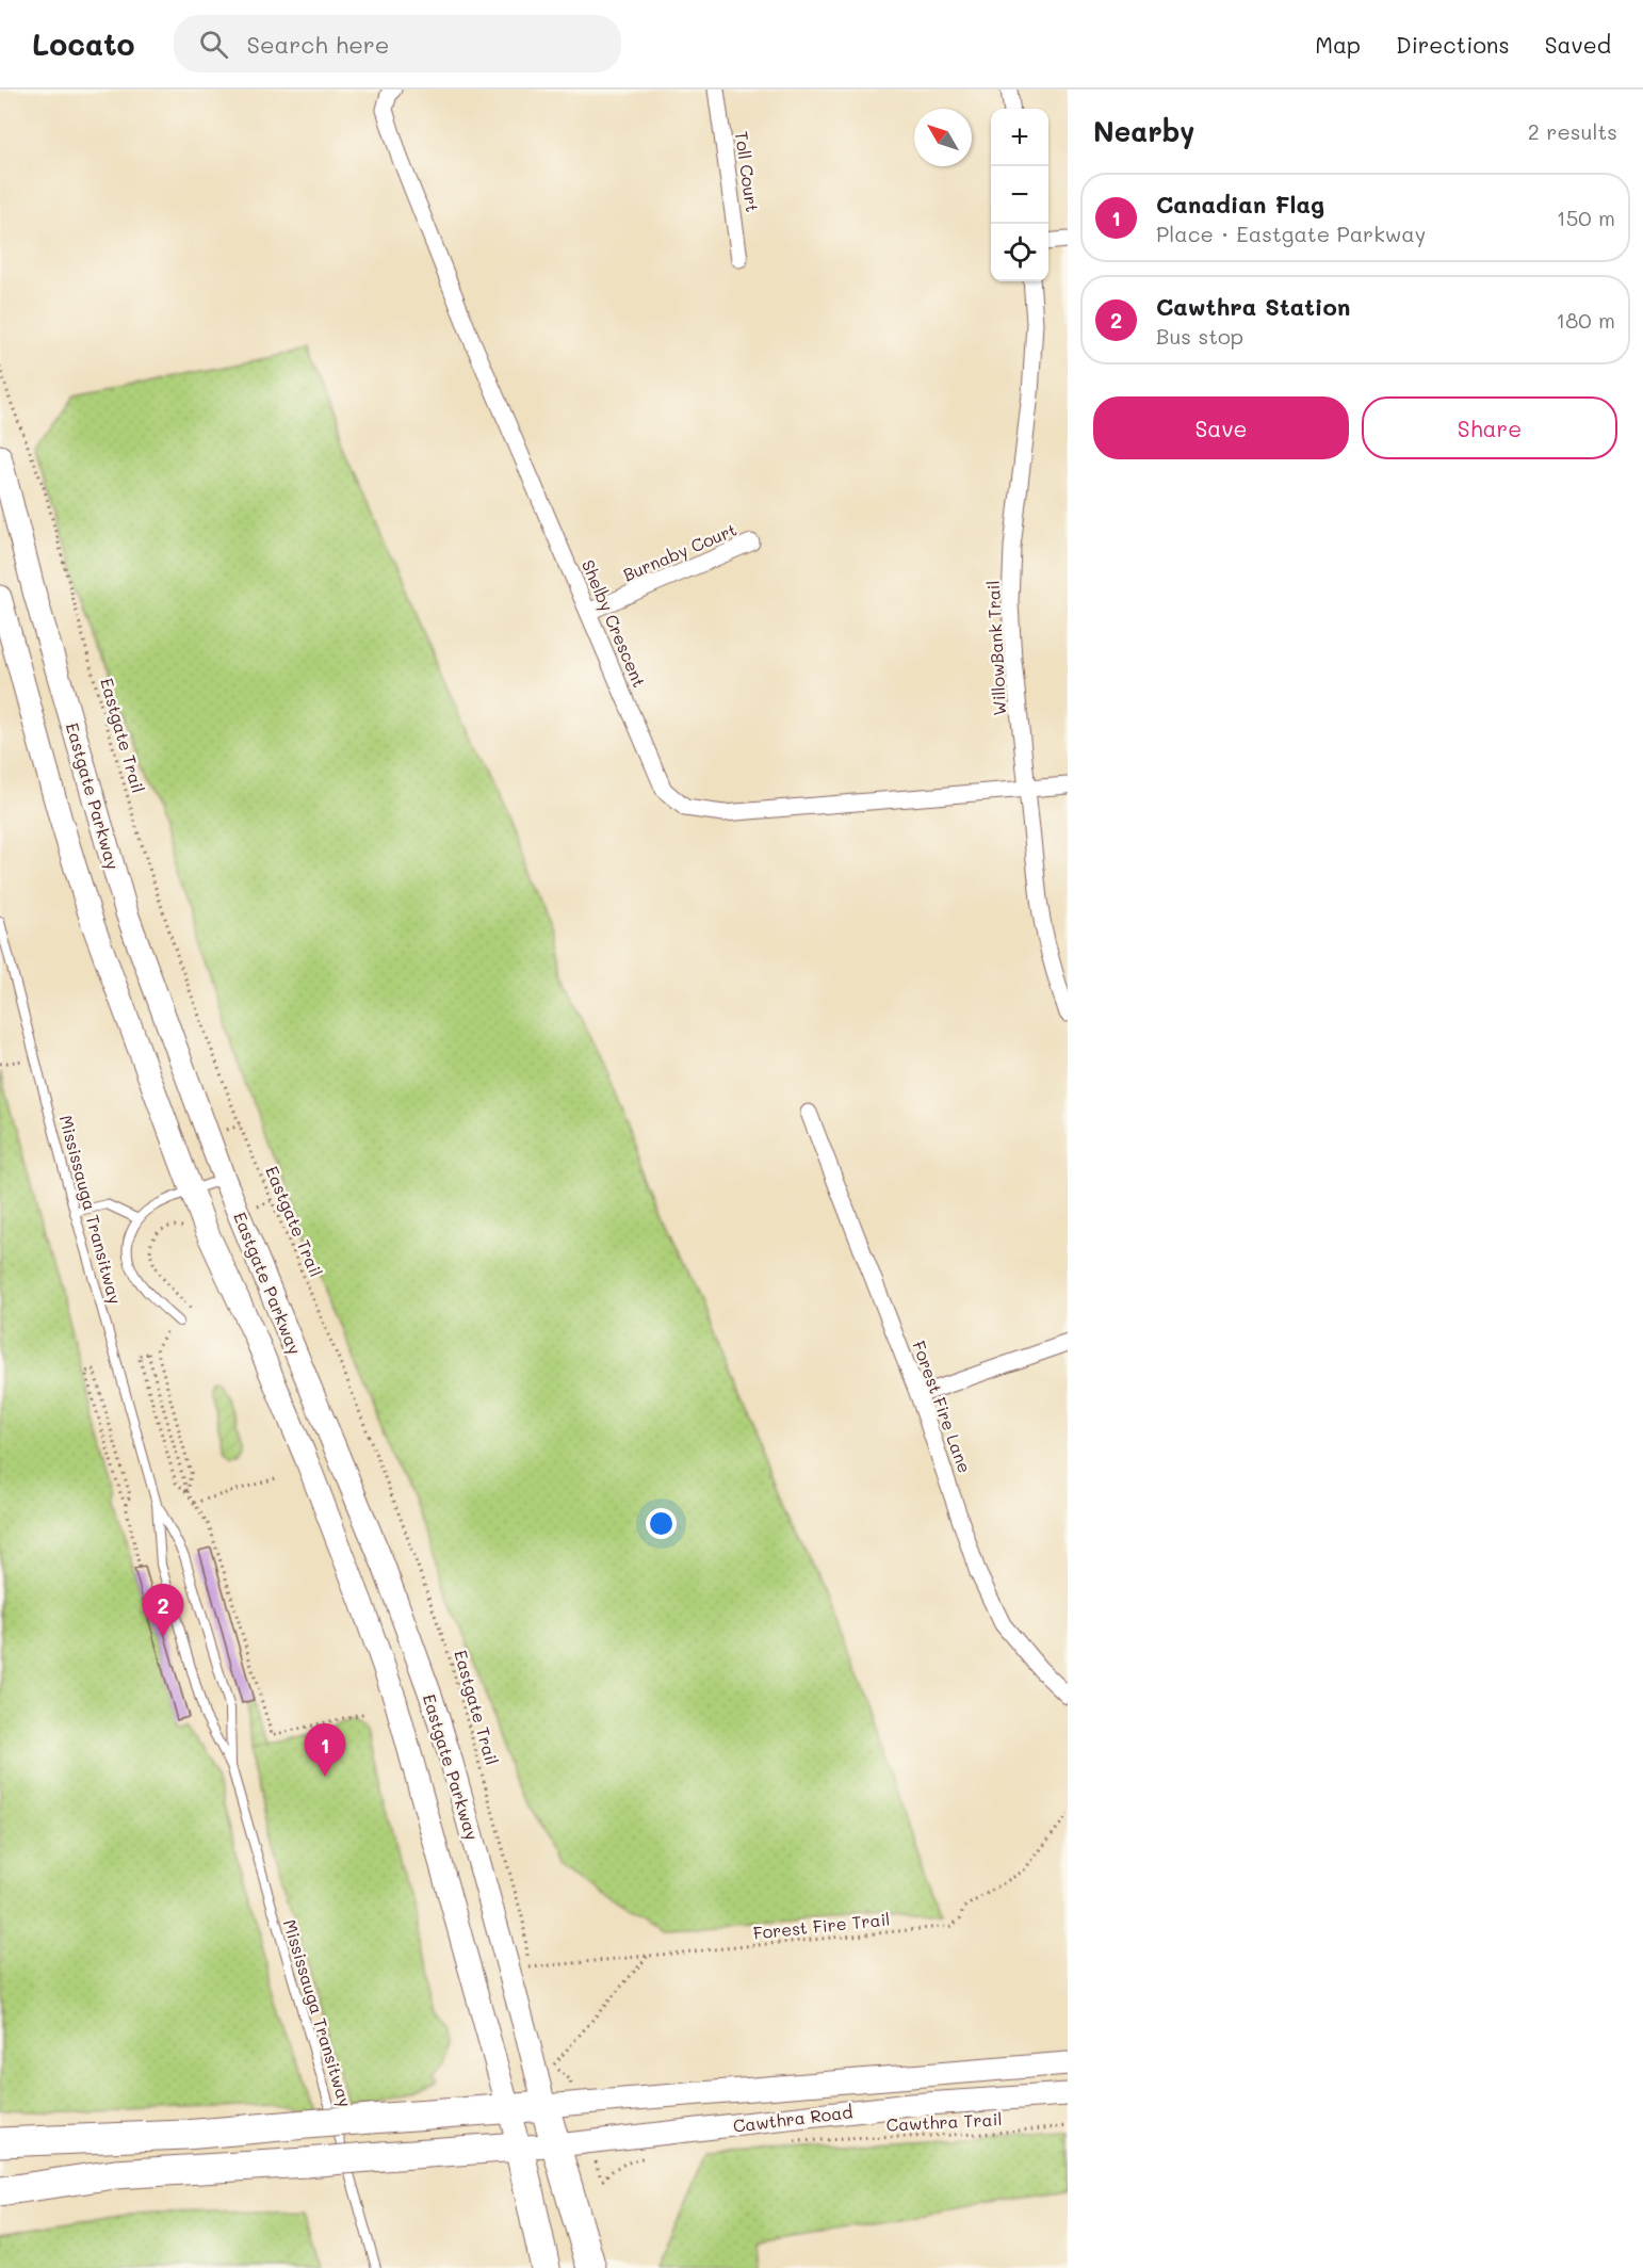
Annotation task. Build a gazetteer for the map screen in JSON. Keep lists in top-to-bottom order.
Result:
{
  "streets": {
    "main road": ["Eastgate Parkway", "Cawthra Road"],
    "street": [
      "Toll Court",
      "Burnaby Court",
      "Shelby Crescent",
      "WillowBank Trail",
      "Forest Fire Lane"
    ],
    "lane": ["Mississauga Transitway"],
    "path": ["Eastgate Trail", "Forest Fire Trail", "Cawthra Trail"]
  },
  "crossings": [
    ["Burnaby Court", "Shelby Crescent"],
    ["Shelby Crescent", "WillowBank Trail"],
    ["Eastgate Parkway", "Cawthra Road"]
  ],
  "north": "top left",
  "page": {
    "header": "Locato",
    "search": "Search here",
    "nav": ["Map", "Directions", "Saved"],
    "heading": ["Nearby", "2 results"],
    "map_buttons": ["+", "−"],
    "list": [
      {
        "mark": "1",
        "name": "Canadian Flag",
        "note": "Place · Eastgate Parkway",
        "value": "150 m"
      },
      {
        "mark": "2",
        "name": "Cawthra Station",
        "note": "Bus stop",
        "value": "180 m"
      }
    ],
    "buttons": ["Save", "Share"],
    "pins": ["2", "1"]
  }
}
